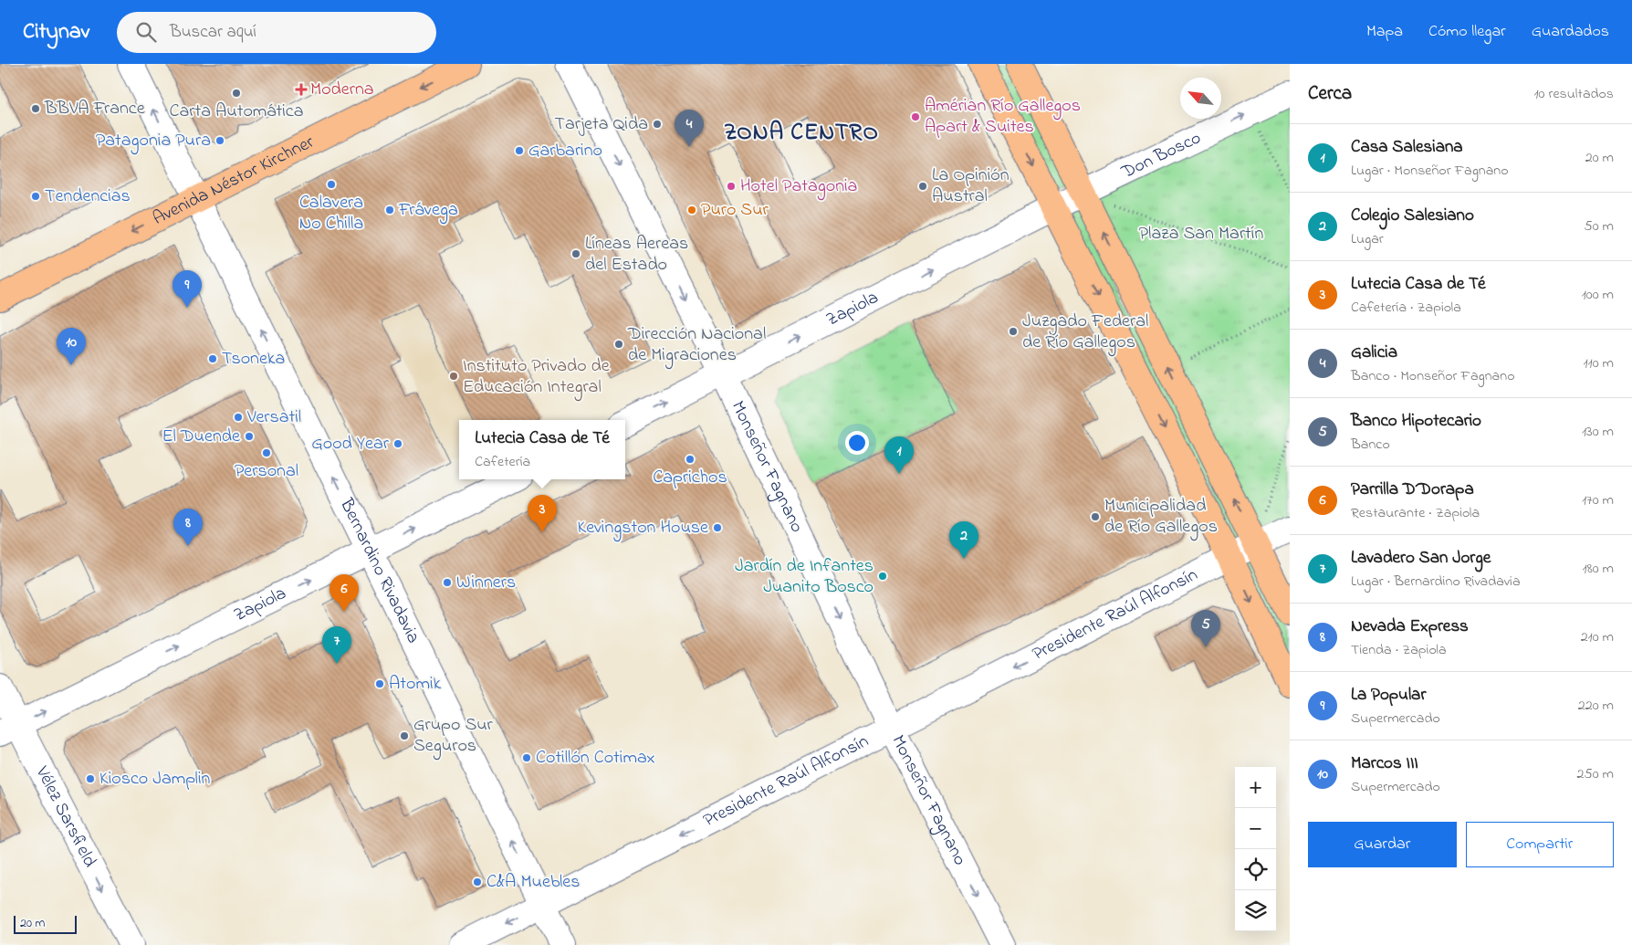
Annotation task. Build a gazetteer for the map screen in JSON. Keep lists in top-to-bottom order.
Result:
{
  "streets": {
    "main road": ["Avenida Néstor Kirchner"],
    "street": [
      "Don Bosco",
      "Zapiola",
      "Monseñor Fagnano",
      "Bernardino Rivadavia",
      "Presidente Raúl Alfonsín",
      "Vélez Sarsfield"
    ]
  },
  "crossings": [
    ["Don Bosco", "Zapiola"],
    ["Avenida Néstor Kirchner", "Bernardino Rivadavia"],
    ["Zapiola", "Monseñor Fagnano"],
    ["Zapiola", "Bernardino Rivadavia"],
    ["Zapiola", "Vélez Sarsfield"],
    ["Monseñor Fagnano", "Presidente Raúl Alfonsín"],
    ["Bernardino Rivadavia", "Presidente Raúl Alfonsín"]
  ],
  "one_way": [
    "Don Bosco",
    "Avenida Néstor Kirchner",
    "Zapiola",
    "Monseñor Fagnano",
    "Bernardino Rivadavia",
    "Presidente Raúl Alfonsín",
    "Vélez Sarsfield"
  ],
  "districts": ["ZONA CENTRO"],
  "parks": ["Plaza San Martín"],
  "places": {
    "health": ["Moderna"],
    "other": [
      "Carta Automática",
      "BBVA France",
      "Amérian Río Gallegos Apart & Suites",
      "Tarjeta Qida",
      "Patagonia Pura",
      "Garbarino",
      "Calavera No Chilla",
      "Hotel Patagonia",
      "La Opinión Austral",
      "Tendencias",
      "Frávega",
      "Puro Sur",
      "Líneas Aereas del Estado",
      "Juzgado Federal de Río Gallegos",
      "Dirección Nacional de Migraciones",
      "Tsoneka",
      "Instituto Privado de Educación Integral",
      "Versatil",
      "El Duende",
      "Good Year",
      "Personal",
      "Caprichos",
      "Municipalidad de Río Gallegos",
      "Kevingston House",
      "Jardín de Infantes Juanito Bosco",
      "Winners",
      "Atomik",
      "Grupo Sur Seguros",
      "Cotillón Cotimax",
      "Kiosco Jamplin",
      "C&A Muebles"
    ]
  },
  "scale_bar": "20 m",
  "north": "top left",
  "page": {
    "header": "Citynav",
    "search": "Buscar aquí",
    "nav": ["Mapa", "Cómo llegar", "Guardados"],
    "heading": ["Cerca", "10 resultados"],
    "pins": [
      "4",
      "9",
      "10",
      "1",
      "3",
      "8",
      "2",
      "6",
      "5",
      "7"
    ],
    "list": [
      {
        "mark": "1",
        "name": "Casa Salesiana",
        "note": "Lugar · Monseñor Fagnano",
        "value": "20 m"
      },
      {
        "mark": "2",
        "name": "Colegio Salesiano",
        "note": "Lugar",
        "value": "50 m"
      },
      {
        "mark": "3",
        "name": "Lutecia Casa de Té",
        "note": "Cafetería · Zapiola",
        "value": "100 m"
      },
      {
        "mark": "4",
        "name": "Galicia",
        "note": "Banco · Monseñor Fagnano",
        "value": "110 m"
      },
      {
        "mark": "5",
        "name": "Banco Hipotecario",
        "note": "Banco",
        "value": "130 m"
      },
      {
        "mark": "6",
        "name": "Parrilla D´Dorapa",
        "note": "Restaurante · Zapiola",
        "value": "170 m"
      },
      {
        "mark": "7",
        "name": "Lavadero San Jorge",
        "note": "Lugar · Bernardino Rivadavia",
        "value": "180 m"
      },
      {
        "mark": "8",
        "name": "Nevada Express",
        "note": "Tienda · Zapiola",
        "value": "210 m"
      },
      {
        "mark": "9",
        "name": "La Popular",
        "note": "Supermercado",
        "value": "220 m"
      },
      {
        "mark": "10",
        "name": "Marcos III",
        "note": "Supermercado",
        "value": "250 m"
      }
    ],
    "popup": ["Lutecia Casa de Té", "Cafetería"],
    "map_buttons": ["+", "−"],
    "buttons": ["Guardar", "Compartir"],
    "scale": "20 m"
  }
}
